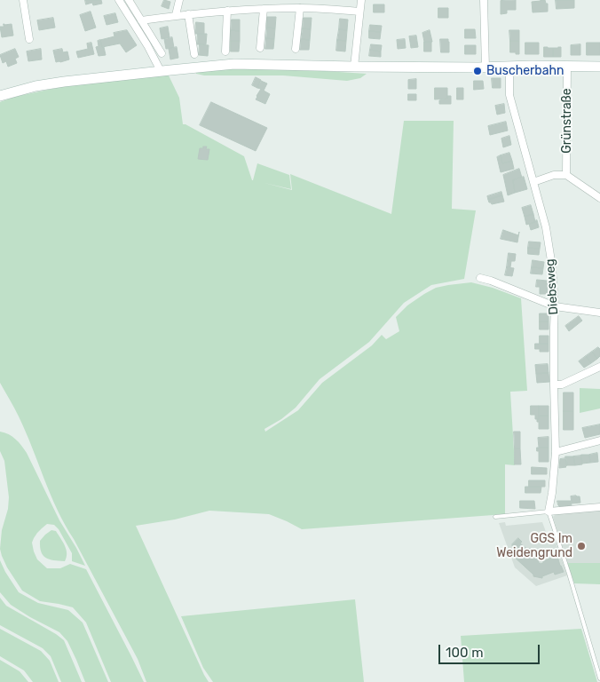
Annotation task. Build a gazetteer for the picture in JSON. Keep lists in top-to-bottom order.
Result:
{
  "streets": {
    "street": ["Grünstraße", "Diebsweg"]
  },
  "places": ["Buscherbahn", "GGS Im Weidengrund"],
  "scale_bar": "100 m"
}
